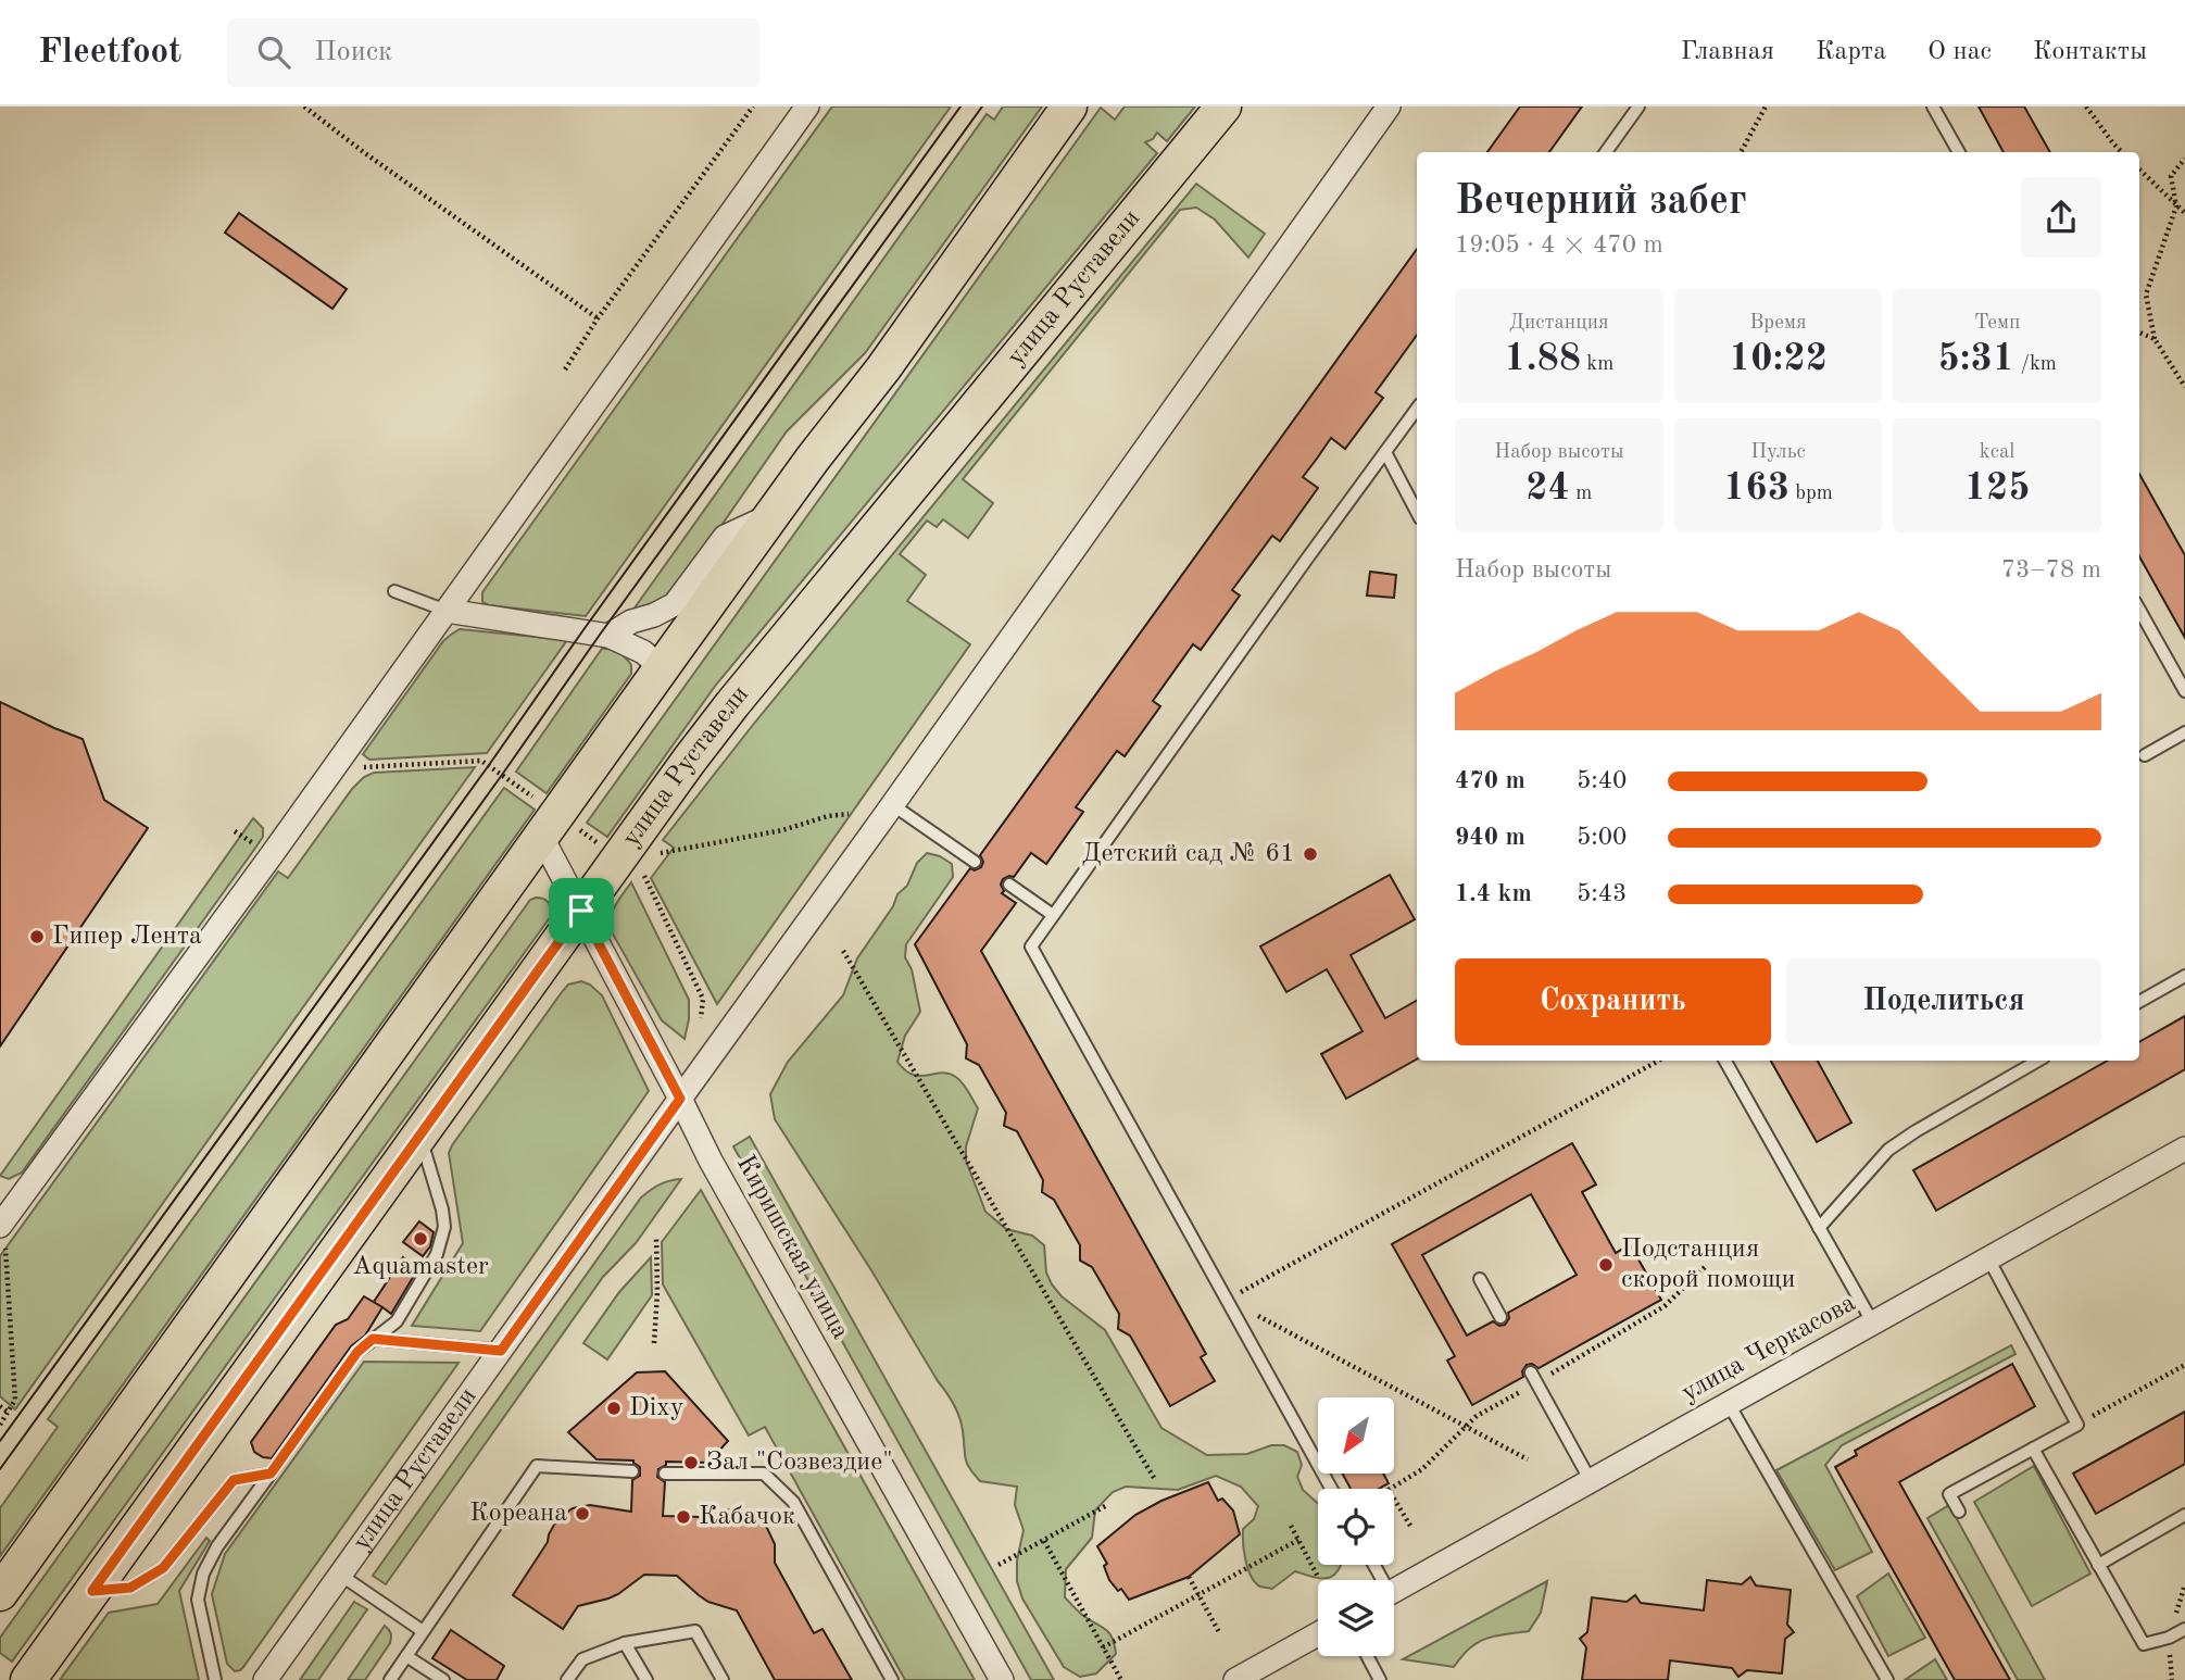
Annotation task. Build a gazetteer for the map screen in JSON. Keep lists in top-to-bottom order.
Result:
{
  "streets": {
    "main road": ["улица Руставели"],
    "street": ["Киришская улица", "улица Черкасова"]
  },
  "crossings": [
    ["улица Руставели", "Киришская улица"]
  ],
  "places": [
    "Детский сад № 61",
    "Гипер Лента",
    "Aquamaster",
    "Подстанция скорой помощи",
    "Dixy",
    "Зал \"Созвездие\"",
    "Кореана",
    "Кабачок"
  ],
  "north": "bottom left",
  "page": {
    "header": "Fleetfoot",
    "search": "Поиск",
    "nav": [
      "Главная",
      "Карта",
      "О нас",
      "Контакты"
    ],
    "heading": ["Вечерний забег", "19:05 · 4 × 470 m"],
    "stats": [
      ["Дистанция", "1.88 km"],
      ["Время", "10:22"],
      ["Темп", "5:31 /km"],
      ["Набор высоты", "24 m"],
      ["Пульс", "163 bpm"],
      ["kcal", "125"]
    ],
    "chart": ["Набор высоты", "73–78 m"],
    "list": [
      {
        "name": "470 m",
        "note": "5:40"
      },
      {
        "name": "940 m",
        "note": "5:00"
      },
      {
        "name": "1.4 km",
        "note": "5:43"
      }
    ],
    "buttons": ["Сохранить", "Поделиться"]
  }
}
